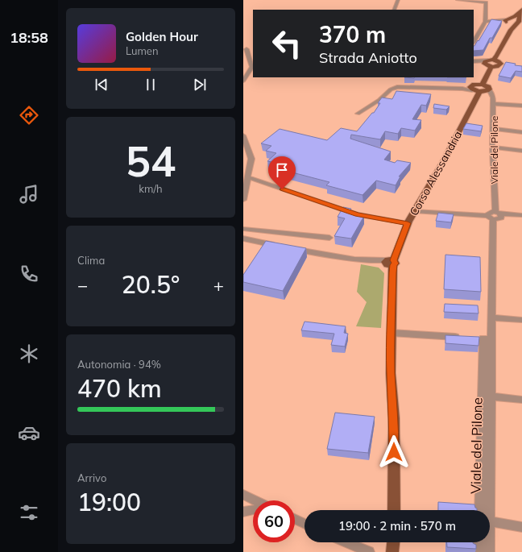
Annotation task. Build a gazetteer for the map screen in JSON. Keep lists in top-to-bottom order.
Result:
{
  "streets": {
    "main road": ["Corso Alessandria"],
    "street": ["Viale del Pilone"]
  },
  "page": {
    "tabs": "18:58",
    "turn": ["370 m", "Strada Aniotto"],
    "song": ["Golden Hour", "Lumen"],
    "tile": [
      ["54", "km/h"],
      "Clima",
      ["Autonomia · 94%", "470 km"],
      ["Arrivo", "19:00"]
    ],
    "heat": ["−", "20.5°", "+"],
    "limit": "60",
    "trip": "19:00 · 2 min · 570 m"
  }
}
